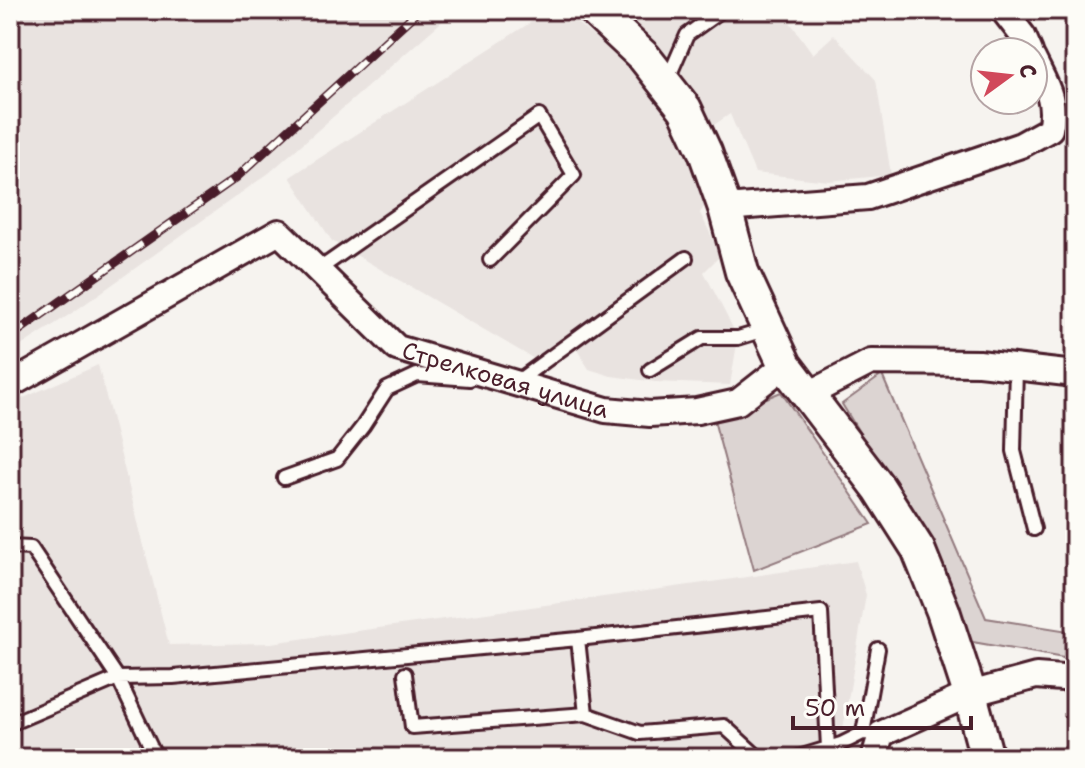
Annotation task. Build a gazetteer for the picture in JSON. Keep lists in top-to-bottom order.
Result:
{
  "streets": {
    "street": ["Стрелковая улица"]
  },
  "scale_bar": "50 m",
  "north": "right"
}
